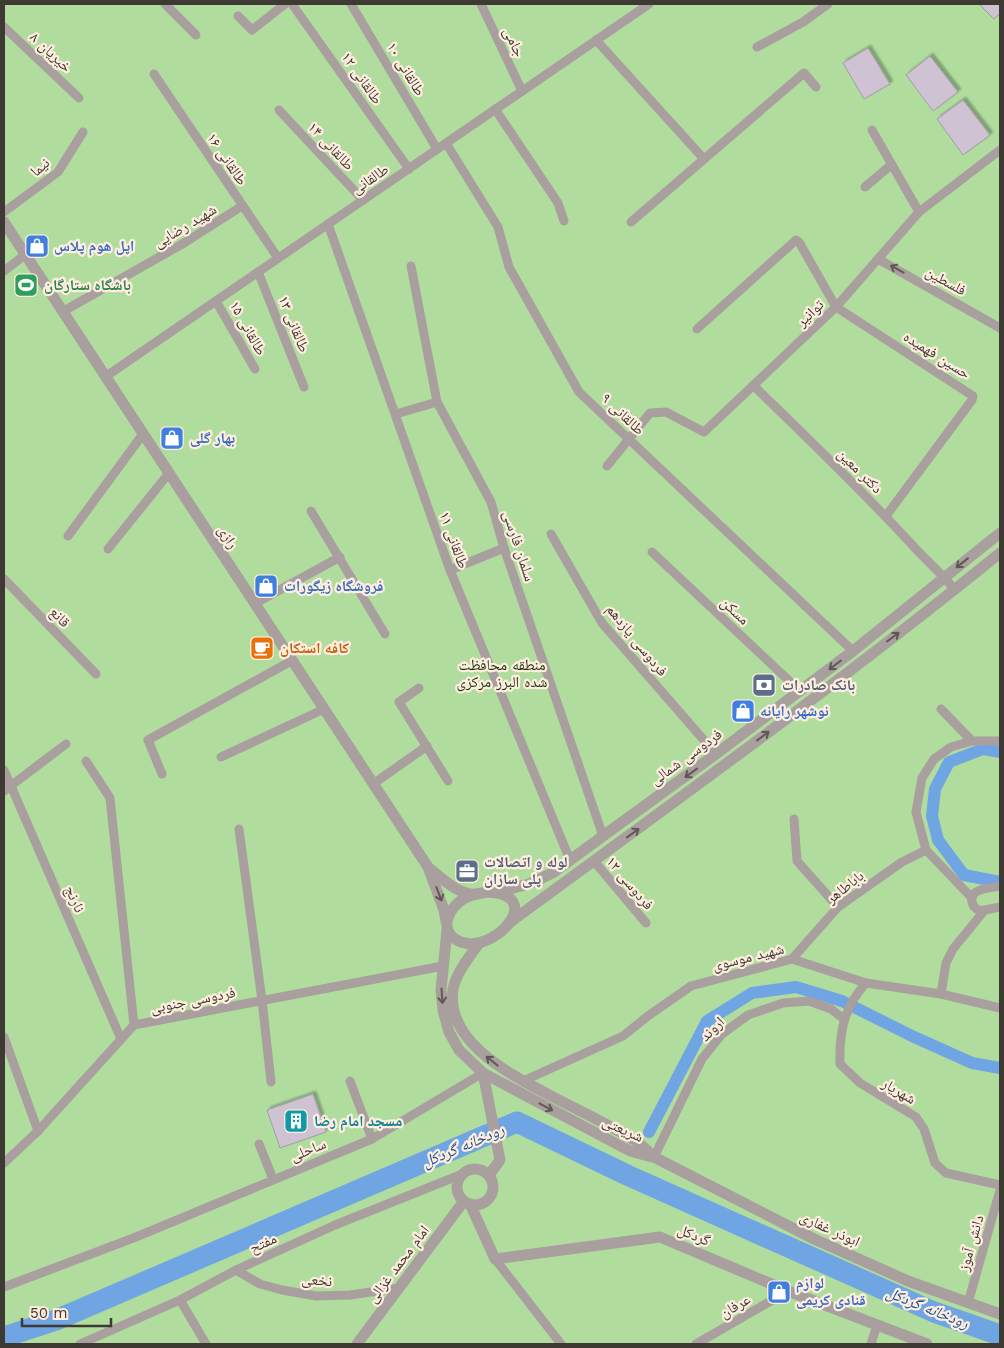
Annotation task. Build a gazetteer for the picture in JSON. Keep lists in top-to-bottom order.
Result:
{
  "streets": {
    "street": [
      "جامی",
      "خیریان ۸",
      "طالقانی ۱۰",
      "طالقانی ۱۲",
      "طالقانی ۱۴",
      "طالقانی ۱۶",
      "نیما",
      "طالقانی",
      "شهید رضایی",
      "فلسطین",
      "توانیر",
      "طالقانی ۱۳",
      "طالقانی ۱۵",
      "حسین فهمیده",
      "طالقانی ۹",
      "دکتر معین",
      "رازی",
      "طالقانی ۱۱",
      "سلمان فارسی",
      "مسکن",
      "قانع",
      "فردوسی یازدهم",
      "فردوسی شمالی",
      "فردوسی ۱۲",
      "باباطاهر",
      "نارنج",
      "شهید موسوی",
      "فردوسی جنوبی",
      "اروند",
      "شهریار",
      "شریعتی",
      "ساحلی",
      "ابوذر غفاری",
      "گردکل",
      "مفتح",
      "دانش آموز",
      "امام محمد غزالی",
      "نخعی",
      "عرفان"
    ]
  },
  "crossings": [
    ["جامی", "طالقانی"],
    ["طالقانی ۱۰", "طالقانی"],
    ["طالقانی ۱۲", "طالقانی"],
    ["طالقانی ۱۴", "طالقانی"],
    ["طالقانی ۱۶", "طالقانی"],
    ["طالقانی ۱۶", "شهید رضایی"],
    ["طالقانی", "طالقانی ۱۳"],
    ["طالقانی", "طالقانی ۱۵"],
    ["طالقانی", "طالقانی ۹"],
    ["طالقانی", "رازی"],
    ["طالقانی", "طالقانی ۱۱"],
    ["شهید رضایی", "رازی"],
    ["فلسطین", "توانیر"],
    ["توانیر", "حسین فهمیده"],
    ["توانیر", "طالقانی ۹"],
    ["توانیر", "دکتر معین"],
    ["حسین فهمیده", "دکتر معین"],
    ["طالقانی ۹", "فردوسی شمالی"],
    ["دکتر معین", "فردوسی شمالی"],
    ["طالقانی ۱۱", "فردوسی شمالی"],
    ["سلمان فارسی", "فردوسی شمالی"],
    ["مسکن", "فردوسی شمالی"],
    ["فردوسی یازدهم", "فردوسی شمالی"],
    ["فردوسی شمالی", "فردوسی ۱۲"],
    ["فردوسی شمالی", "شریعتی"],
    ["باباطاهر", "شهید موسوی"],
    ["نارنج", "فردوسی جنوبی"],
    ["شهید موسوی", "شریعتی"],
    ["فردوسی جنوبی", "شریعتی"],
    ["اروند", "شهریار"],
    ["اروند", "شریعتی"],
    ["اروند", "ابوذر غفاری"],
    ["شریعتی", "ساحلی"],
    ["شریعتی", "ابوذر غفاری"],
    ["ابوذر غفاری", "دانش آموز"],
    ["گردکل", "عرفان"],
    ["مفتح", "امام محمد غزالی"],
    ["مفتح", "نخعی"],
    ["امام محمد غزالی", "نخعی"]
  ],
  "one_way": ["فلسطین"],
  "water": ["رودخانه گردکل"],
  "parks": ["منطقه محافظت شده البرز مرکزی"],
  "places": {
    "shop": [
      "اپل هوم پلاس",
      "بهار گلی",
      "فروشگاه زیگورات",
      "نوشهر رایانه",
      "لوازم قنادی کریمی"
    ],
    "sports": ["باشگاه ستارگان"],
    "cafe": ["کافه استکان"],
    "bank": ["بانک صادرات"],
    "office": ["لوله و اتصالات پلی سازان"],
    "building": ["مسجد امام رضا"]
  },
  "scale_bar": "50 m"
}
